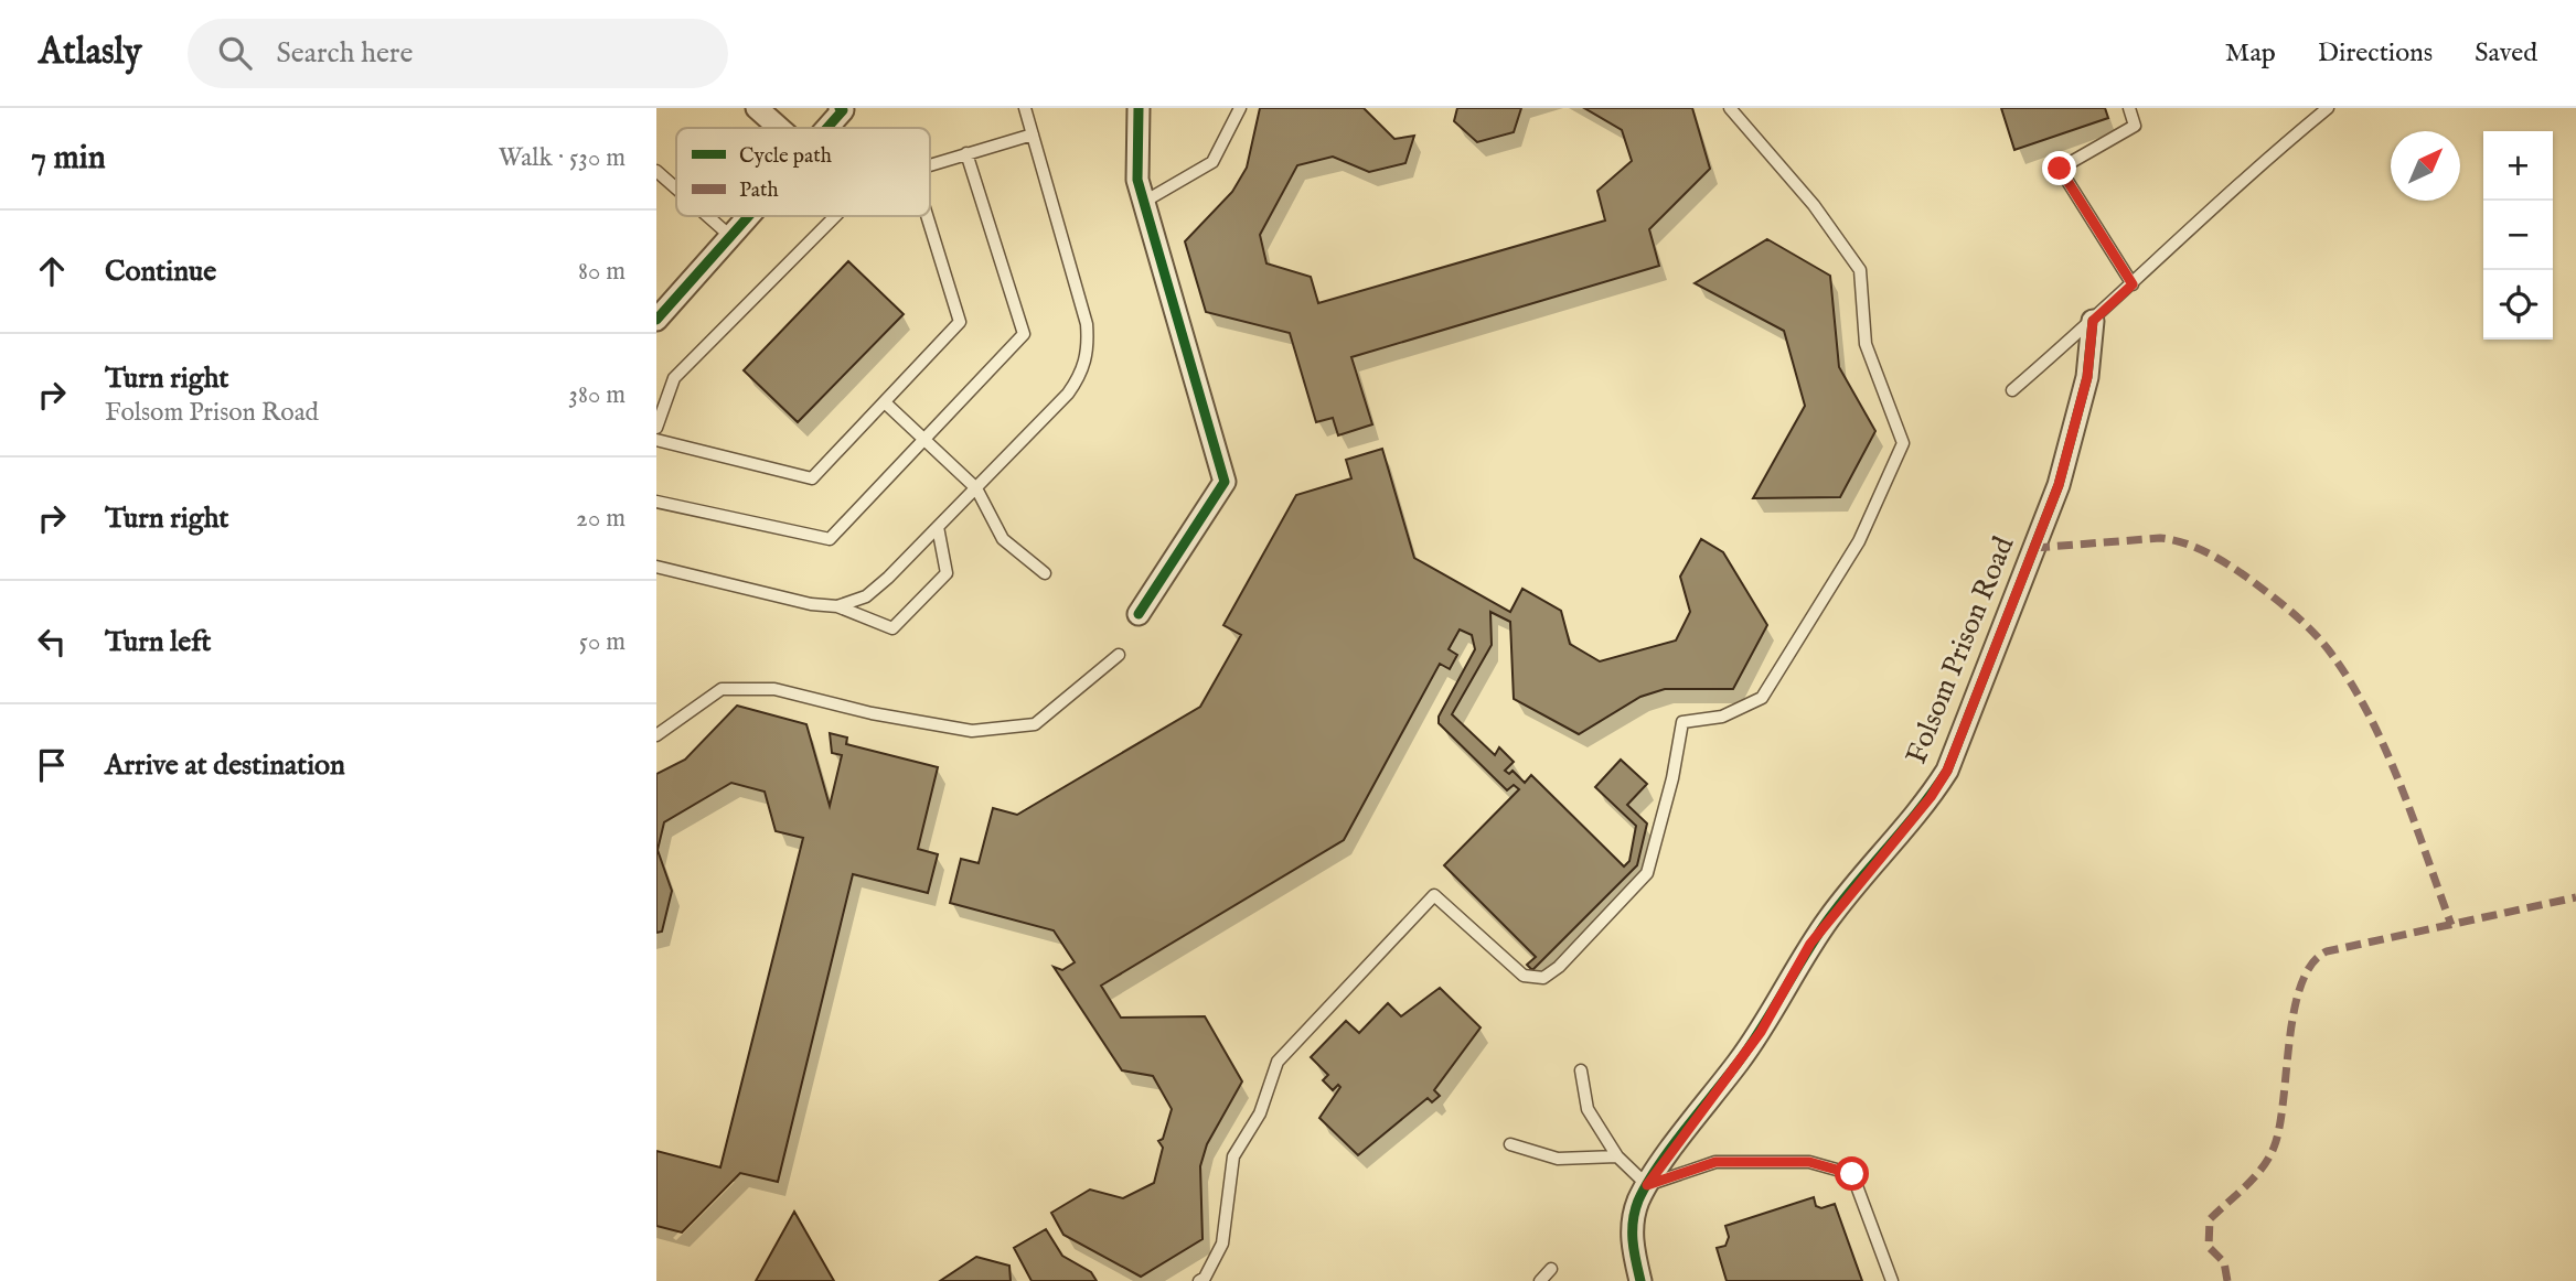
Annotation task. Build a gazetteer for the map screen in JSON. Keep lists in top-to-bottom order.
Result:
{
  "streets": {
    "street": ["Folsom Prison Road"]
  },
  "legend": ["Cycle path", "Path"],
  "north": "top right",
  "page": {
    "header": "Atlasly",
    "search": "Search here",
    "nav": ["Map", "Directions", "Saved"],
    "heading": ["7 min", "Walk · 530 m"],
    "map_buttons": ["+", "−"],
    "list": [
      ["Continue", "80 m"],
      ["Turn right", "Folsom Prison Road", "380 m"],
      ["Turn right", "20 m"],
      ["Turn left", "50 m"],
      "Arrive at destination"
    ]
  }
}
